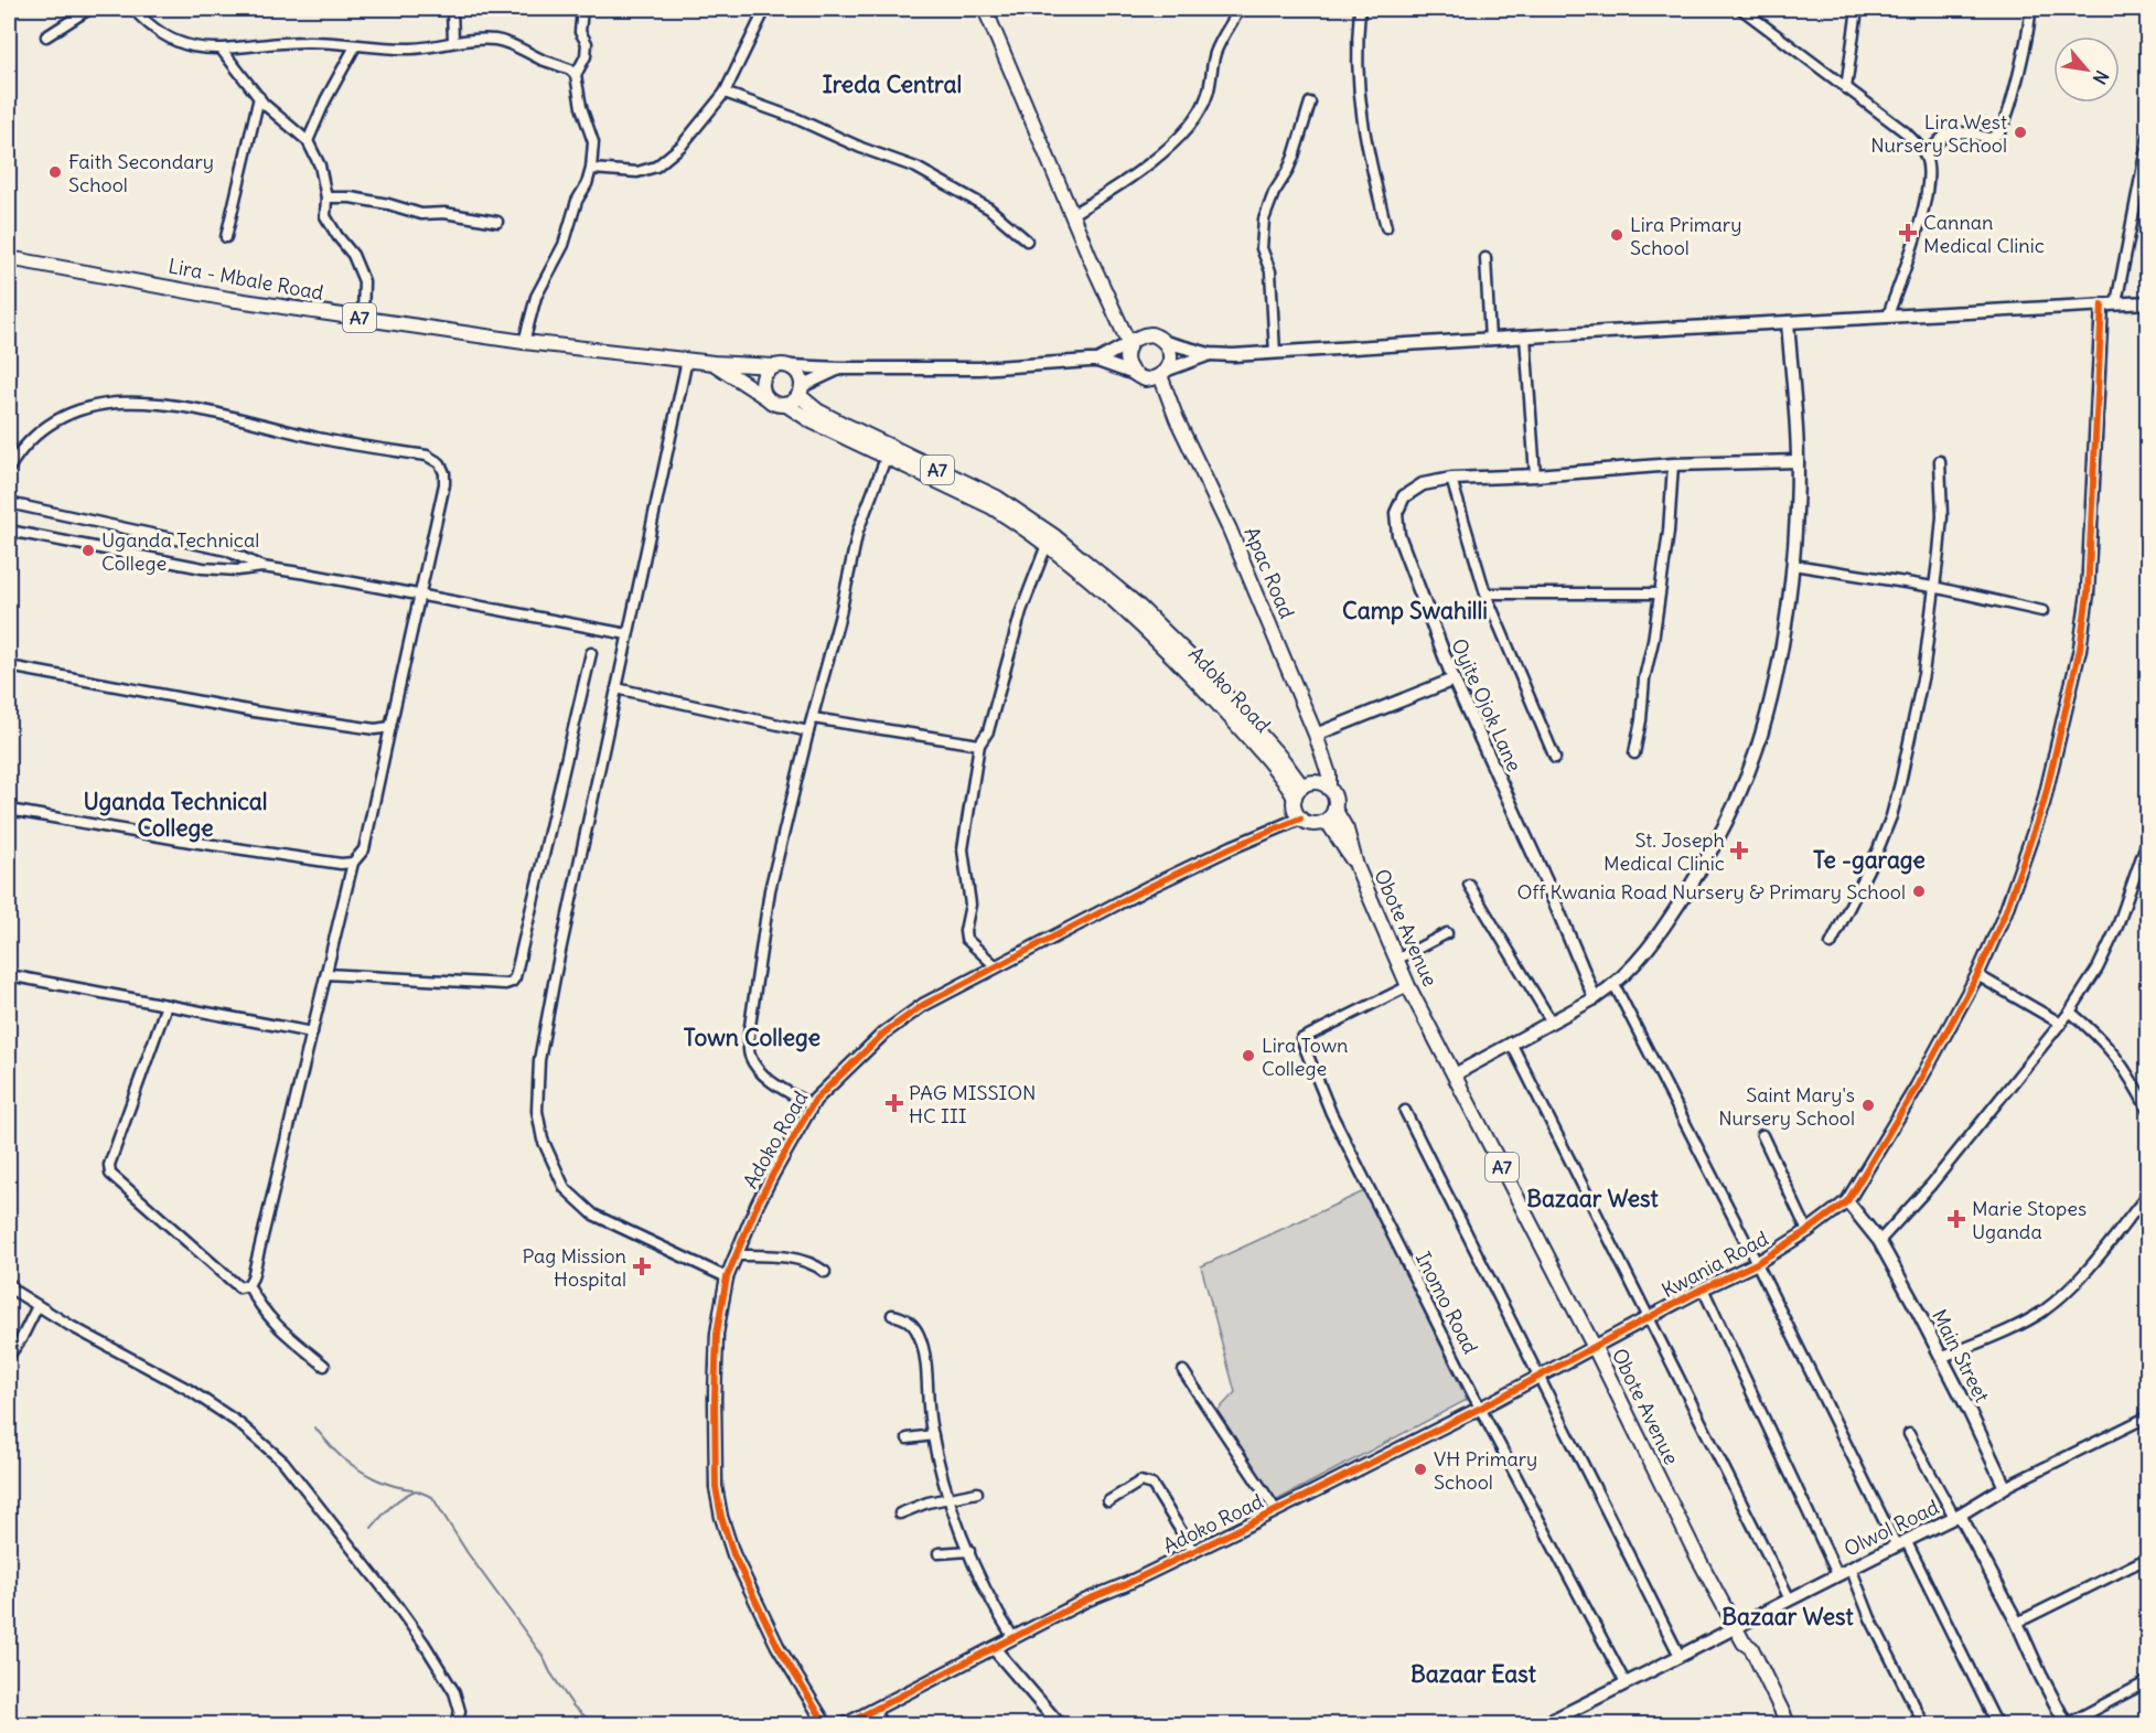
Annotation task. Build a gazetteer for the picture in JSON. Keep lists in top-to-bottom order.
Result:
{
  "streets": {
    "main road": [
      "Lira - Mbale Road",
      "A7",
      "Apac Road",
      "Adoko Road",
      "Obote Avenue"
    ],
    "street": [
      "Oyite Ojok Lane",
      "Kwania Road",
      "Inomo Road",
      "Main Street",
      "Olwol Road"
    ]
  },
  "crossings": [
    ["Lira - Mbale Road", "A7"],
    ["A7", "Apac Road"],
    ["A7", "Adoko Road"],
    ["A7", "Obote Avenue"],
    ["Apac Road", "Adoko Road"],
    ["Apac Road", "Obote Avenue"],
    ["Adoko Road", "Obote Avenue"],
    ["Adoko Road", "Kwania Road"],
    ["Adoko Road", "Inomo Road"],
    ["Obote Avenue", "Kwania Road"],
    ["Obote Avenue", "Inomo Road"],
    ["Obote Avenue", "Olwol Road"],
    ["Kwania Road", "Main Street"]
  ],
  "districts": [
    "Ireda Central",
    "Camp Swahilli",
    "Uganda Technical College",
    "Te -garage",
    "Town College",
    "Bazaar West",
    "Bazaar West",
    "Bazaar East"
  ],
  "places": {
    "other": [
      "Lira West Nursery School",
      "Faith Secondary School",
      "Lira Primary School",
      "Uganda Technical College",
      "Off Kwania Road Nursery & Primary School",
      "Lira Town College",
      "Saint Mary's Nursery School",
      "VH Primary School"
    ],
    "health": [
      "Cannan Medical Clinic",
      "St. Joseph Medical Clinic",
      "PAG MISSION HC III",
      "Marie Stopes Uganda",
      "Pag Mission Hospital"
    ]
  },
  "north": "bottom right"
}
